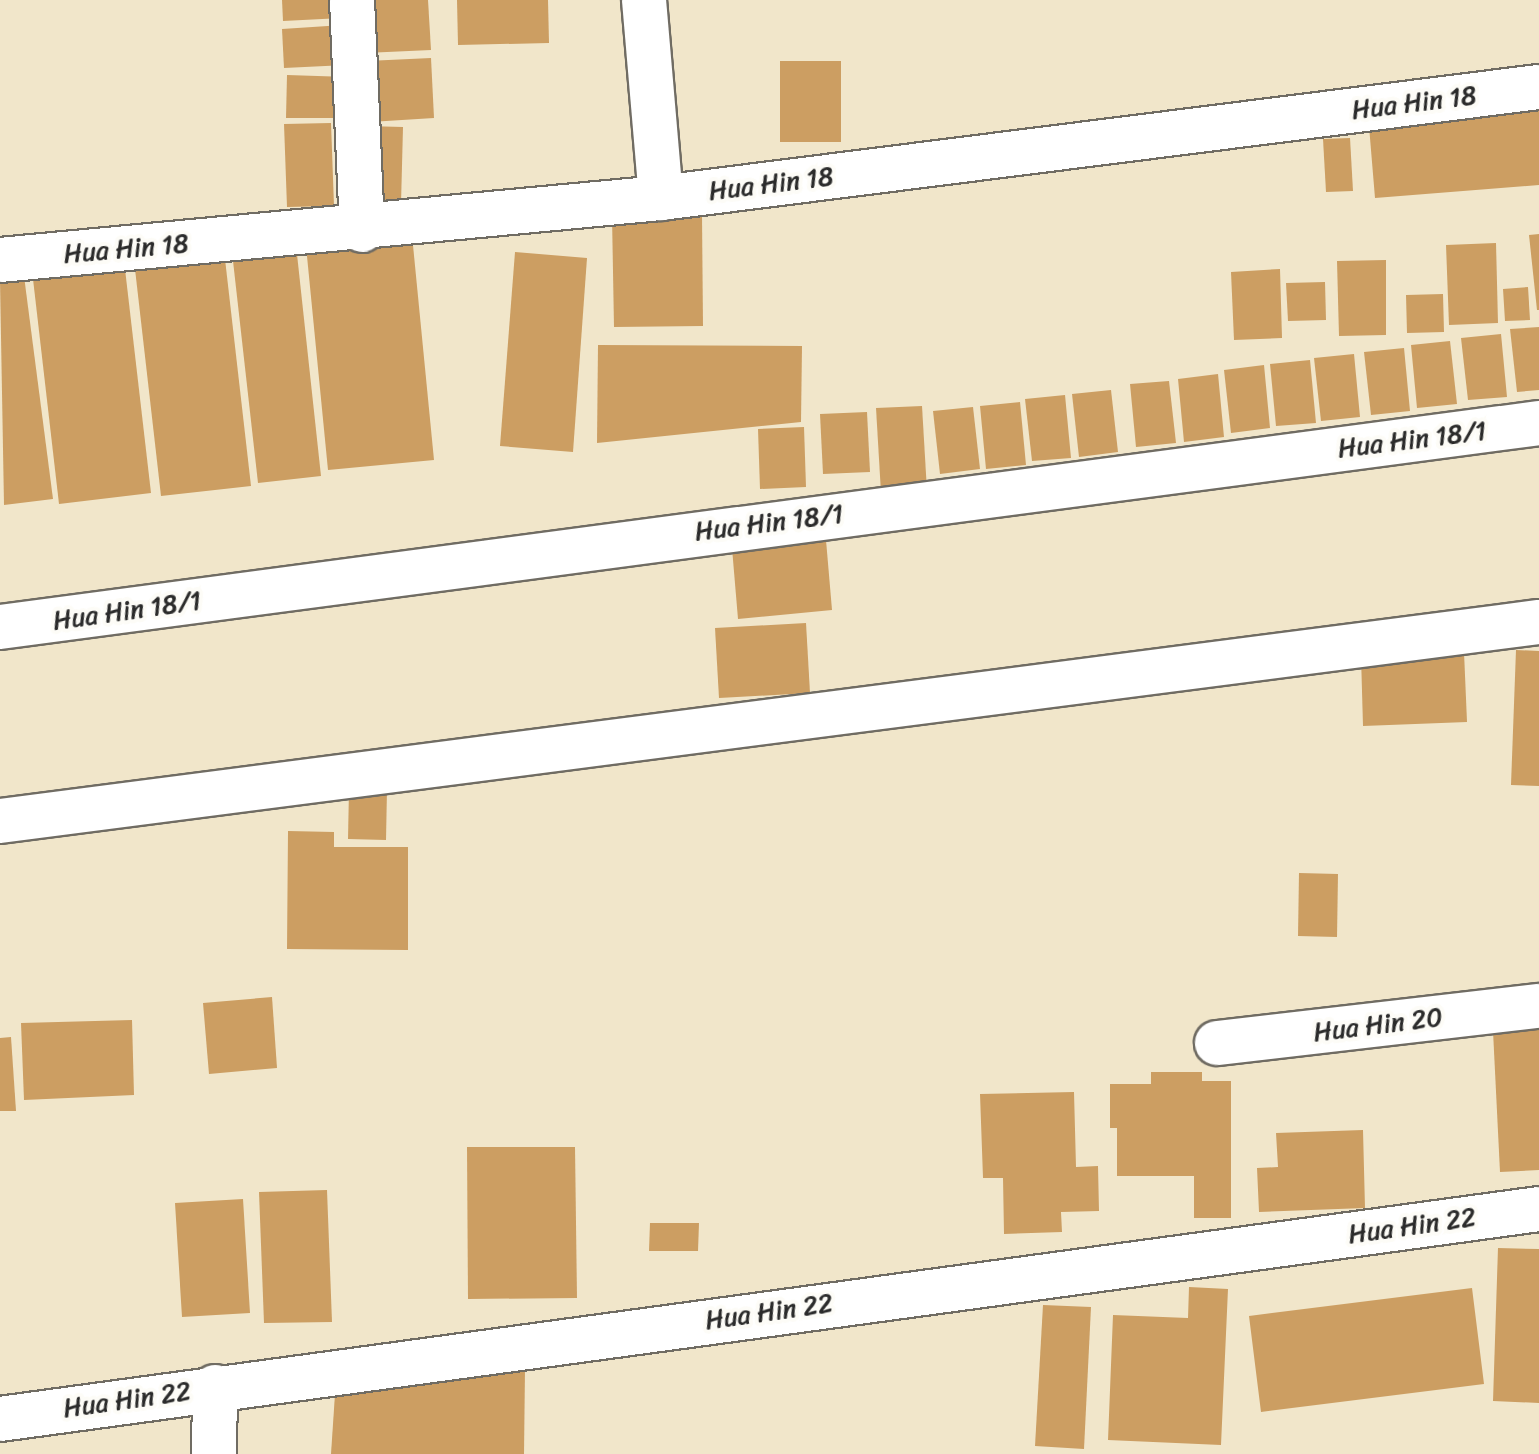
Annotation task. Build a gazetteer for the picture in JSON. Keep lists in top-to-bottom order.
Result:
{
  "streets": {
    "street": [
      "Hua Hin 18",
      "Hua Hin 18/1",
      "Hua Hin 20",
      "Hua Hin 22"
    ]
  }
}
